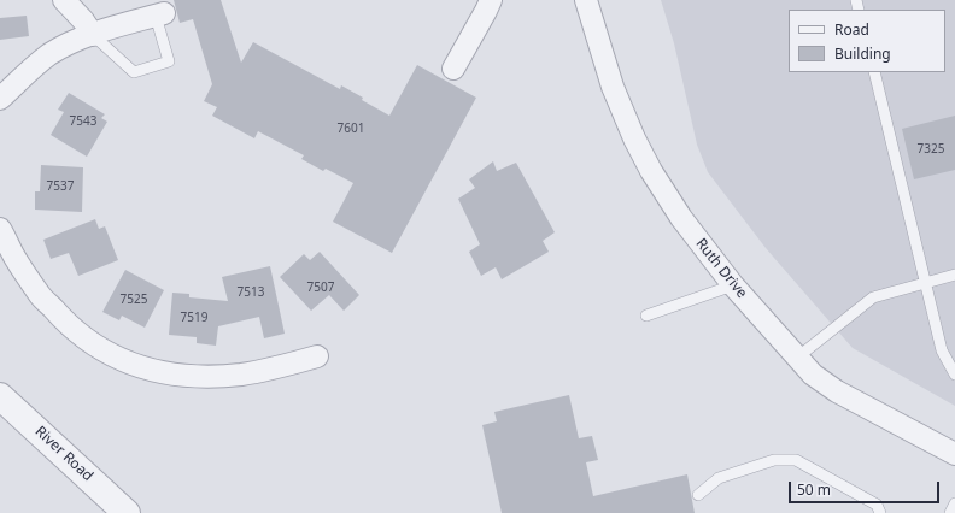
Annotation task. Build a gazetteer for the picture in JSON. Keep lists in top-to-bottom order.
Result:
{
  "streets": {
    "street": ["Ruth Drive", "River Road"]
  },
  "house_numbers": [
    "7543",
    "7601",
    "7325",
    "7537",
    "7507",
    "7513",
    "7525",
    "7519"
  ],
  "legend": ["Road", "Building"],
  "scale_bar": "50 m"
}
